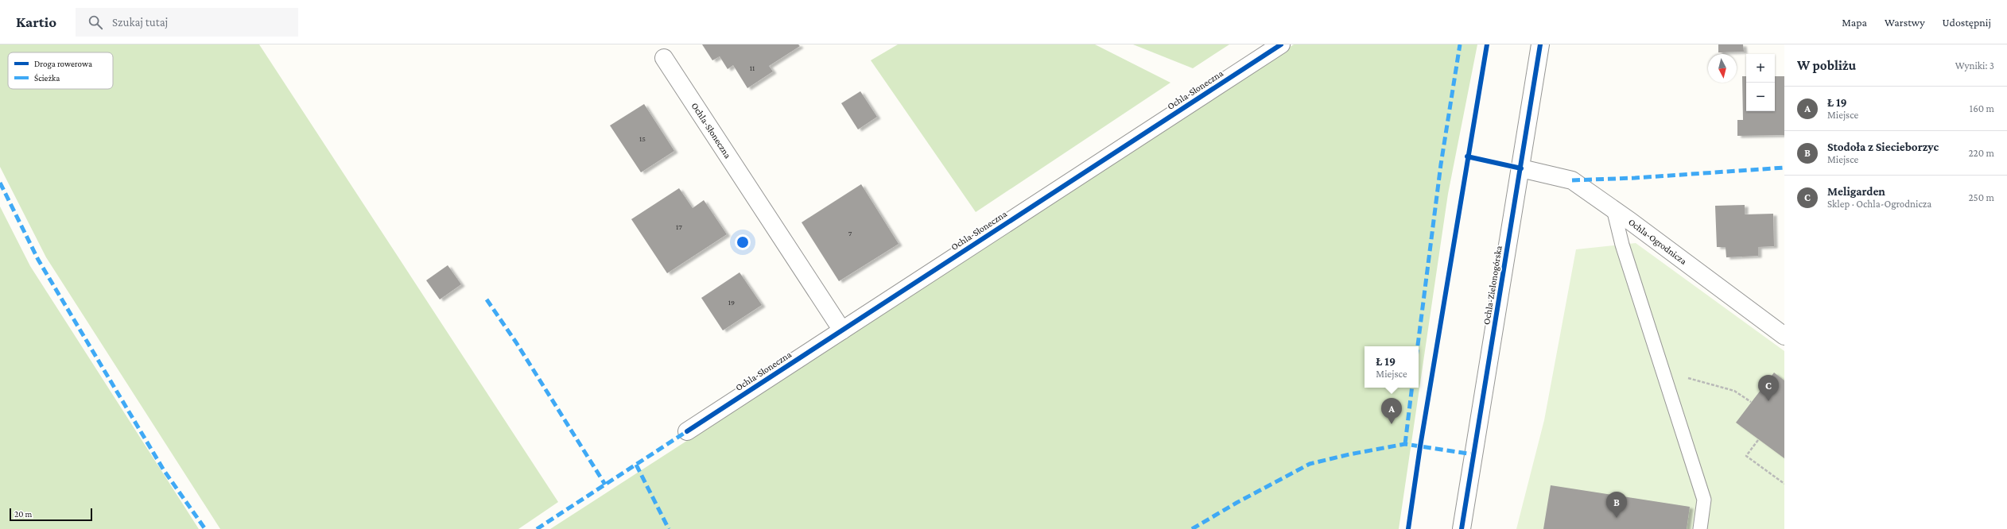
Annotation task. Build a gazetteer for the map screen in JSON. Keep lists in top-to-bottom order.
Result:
{
  "streets": {
    "street": ["Ochla-Słoneczna", "Ochla-Ogrodnicza", "Ochla-Zielonogórska"]
  },
  "crossings": [
    ["Ochla-Ogrodnicza", "Ochla-Zielonogórska"]
  ],
  "house_numbers": [
    "11",
    "15",
    "17",
    "7",
    "19"
  ],
  "legend": ["Droga rowerowa", "Ścieżka"],
  "scale_bar": "20 m",
  "north": "bottom",
  "page": {
    "header": "Kartio",
    "search": "Szukaj tutaj",
    "nav": ["Mapa", "Warstwy", "Udostępnij"],
    "heading": ["W pobliżu", "Wyniki: 3"],
    "map_buttons": ["+", "−"],
    "list": [
      {
        "mark": "A",
        "name": "Ł 19",
        "note": "Miejsce",
        "value": "160 m"
      },
      {
        "mark": "B",
        "name": "Stodoła z Siecieborzyc",
        "note": "Miejsce",
        "value": "220 m"
      },
      {
        "mark": "C",
        "name": "Meligarden",
        "note": "Sklep · Ochla-Ogrodnicza",
        "value": "250 m"
      }
    ],
    "popup": ["Ł 19", "Miejsce"],
    "pins": ["C", "A", "B"],
    "scale": "20 m"
  }
}
